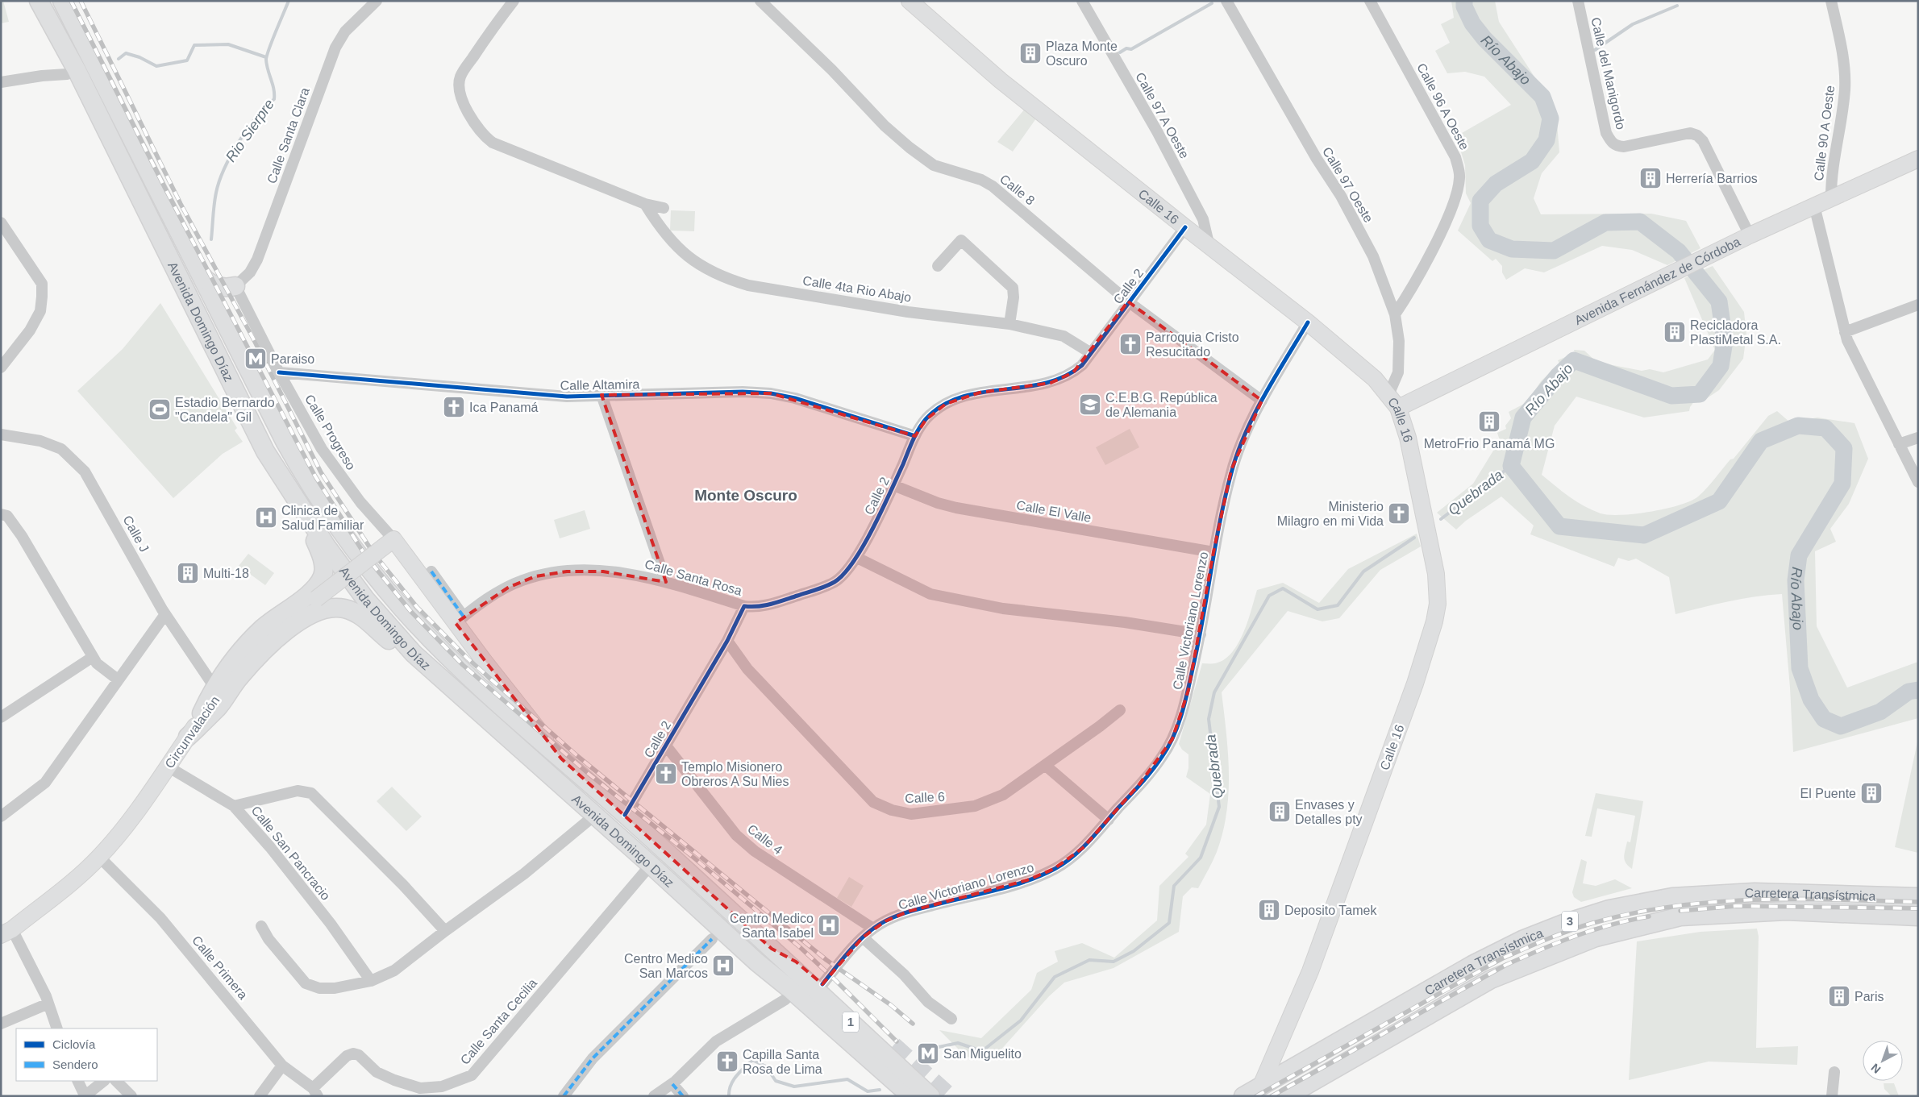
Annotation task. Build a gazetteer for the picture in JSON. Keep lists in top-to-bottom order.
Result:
{
  "streets": {
    "main road": [
      "Calle 16",
      "Avenida Fernández de Córdoba",
      "Avenida Domingo Díaz",
      "Circunvalación",
      "Carretera Transístmica",
      "3",
      "1"
    ],
    "street": [
      "Calle del Manigordo",
      "Calle 96 A Oeste",
      "Calle 97 A Oeste",
      "Calle 90 A Oeste",
      "Calle Santa Clara",
      "Calle 97 Oeste",
      "Calle 8",
      "Calle 2",
      "Calle 4ta Rio Abajo",
      "Calle Altamira",
      "Calle Progreso",
      "Calle El Valle",
      "Calle J",
      "Calle Santa Rosa",
      "Calle Victoriano Lorenzo",
      "Calle 6",
      "Calle 4",
      "Calle San Pancracio",
      "Calle Primera",
      "Calle Santa Cecilia"
    ]
  },
  "crossings": [
    ["Calle del Manigordo", "Avenida Fernández de Córdoba"],
    ["Calle 96 A Oeste", "Calle 97 Oeste"],
    ["Calle 97 A Oeste", "Calle 16"],
    ["Calle 90 A Oeste", "Avenida Fernández de Córdoba"],
    ["Calle Santa Clara", "Calle Progreso"],
    ["Calle 97 Oeste", "Calle 16"],
    ["Calle 8", "Calle 2"],
    ["Calle 8", "Calle Victoriano Lorenzo"],
    ["Calle 16", "Avenida Fernández de Córdoba"],
    ["Calle 16", "Calle 2"],
    ["Calle 16", "Calle Victoriano Lorenzo"],
    ["Calle 16", "Carretera Transístmica"],
    ["Calle 2", "Calle 4ta Rio Abajo"],
    ["Calle 2", "Avenida Domingo Díaz"],
    ["Calle 2", "Calle Altamira"],
    ["Calle 2", "Calle El Valle"],
    ["Calle 2", "Calle Santa Rosa"],
    ["Calle 2", "Calle 6"],
    ["Calle 2", "Calle 4"],
    ["Avenida Domingo Díaz", "Calle Santa Cecilia"],
    ["Calle Altamira", "Calle Progreso"],
    ["Calle Progreso", "Circunvalación"],
    ["Calle El Valle", "Calle Victoriano Lorenzo"],
    ["Calle Victoriano Lorenzo", "Calle 4"],
    ["Circunvalación", "Calle San Pancracio"],
    ["Circunvalación", "Calle Primera"],
    ["Calle Primera", "Calle Santa Cecilia"]
  ],
  "districts": ["Monte Oscuro"],
  "water": ["Río Abajo", "Rio Sierpre", "Quebrada"],
  "places": {
    "building": [
      "Plaza Monte Oscuro",
      "Herrería Barrios",
      "Recicladora PlastiMetal S.A.",
      "MetroFrio Panamá MG",
      "Multi-18",
      "El Puente",
      "Envases y Detalles pty",
      "Deposito Tamek",
      "Paris"
    ],
    "church": [
      "Parroquia Cristo Resucitado",
      "Ica Panamá",
      "Ministerio Milagro en mi Vida",
      "Templo Misionero Obreros A Su Mies",
      "Capilla Santa Rosa de Lima"
    ],
    "metro station": ["Paraiso", "San Miguelito"],
    "school or university": ["C.E.B.G. República de Alemania"],
    "sports": ["Estadio Bernardo \"Candela\" Gil"],
    "hospital": ["Clinica de Salud Familiar", "Centro Medico Santa Isabel", "Centro Medico San Marcos"]
  },
  "legend": ["Ciclovía", "Sendero"],
  "north": "bottom left"
}
